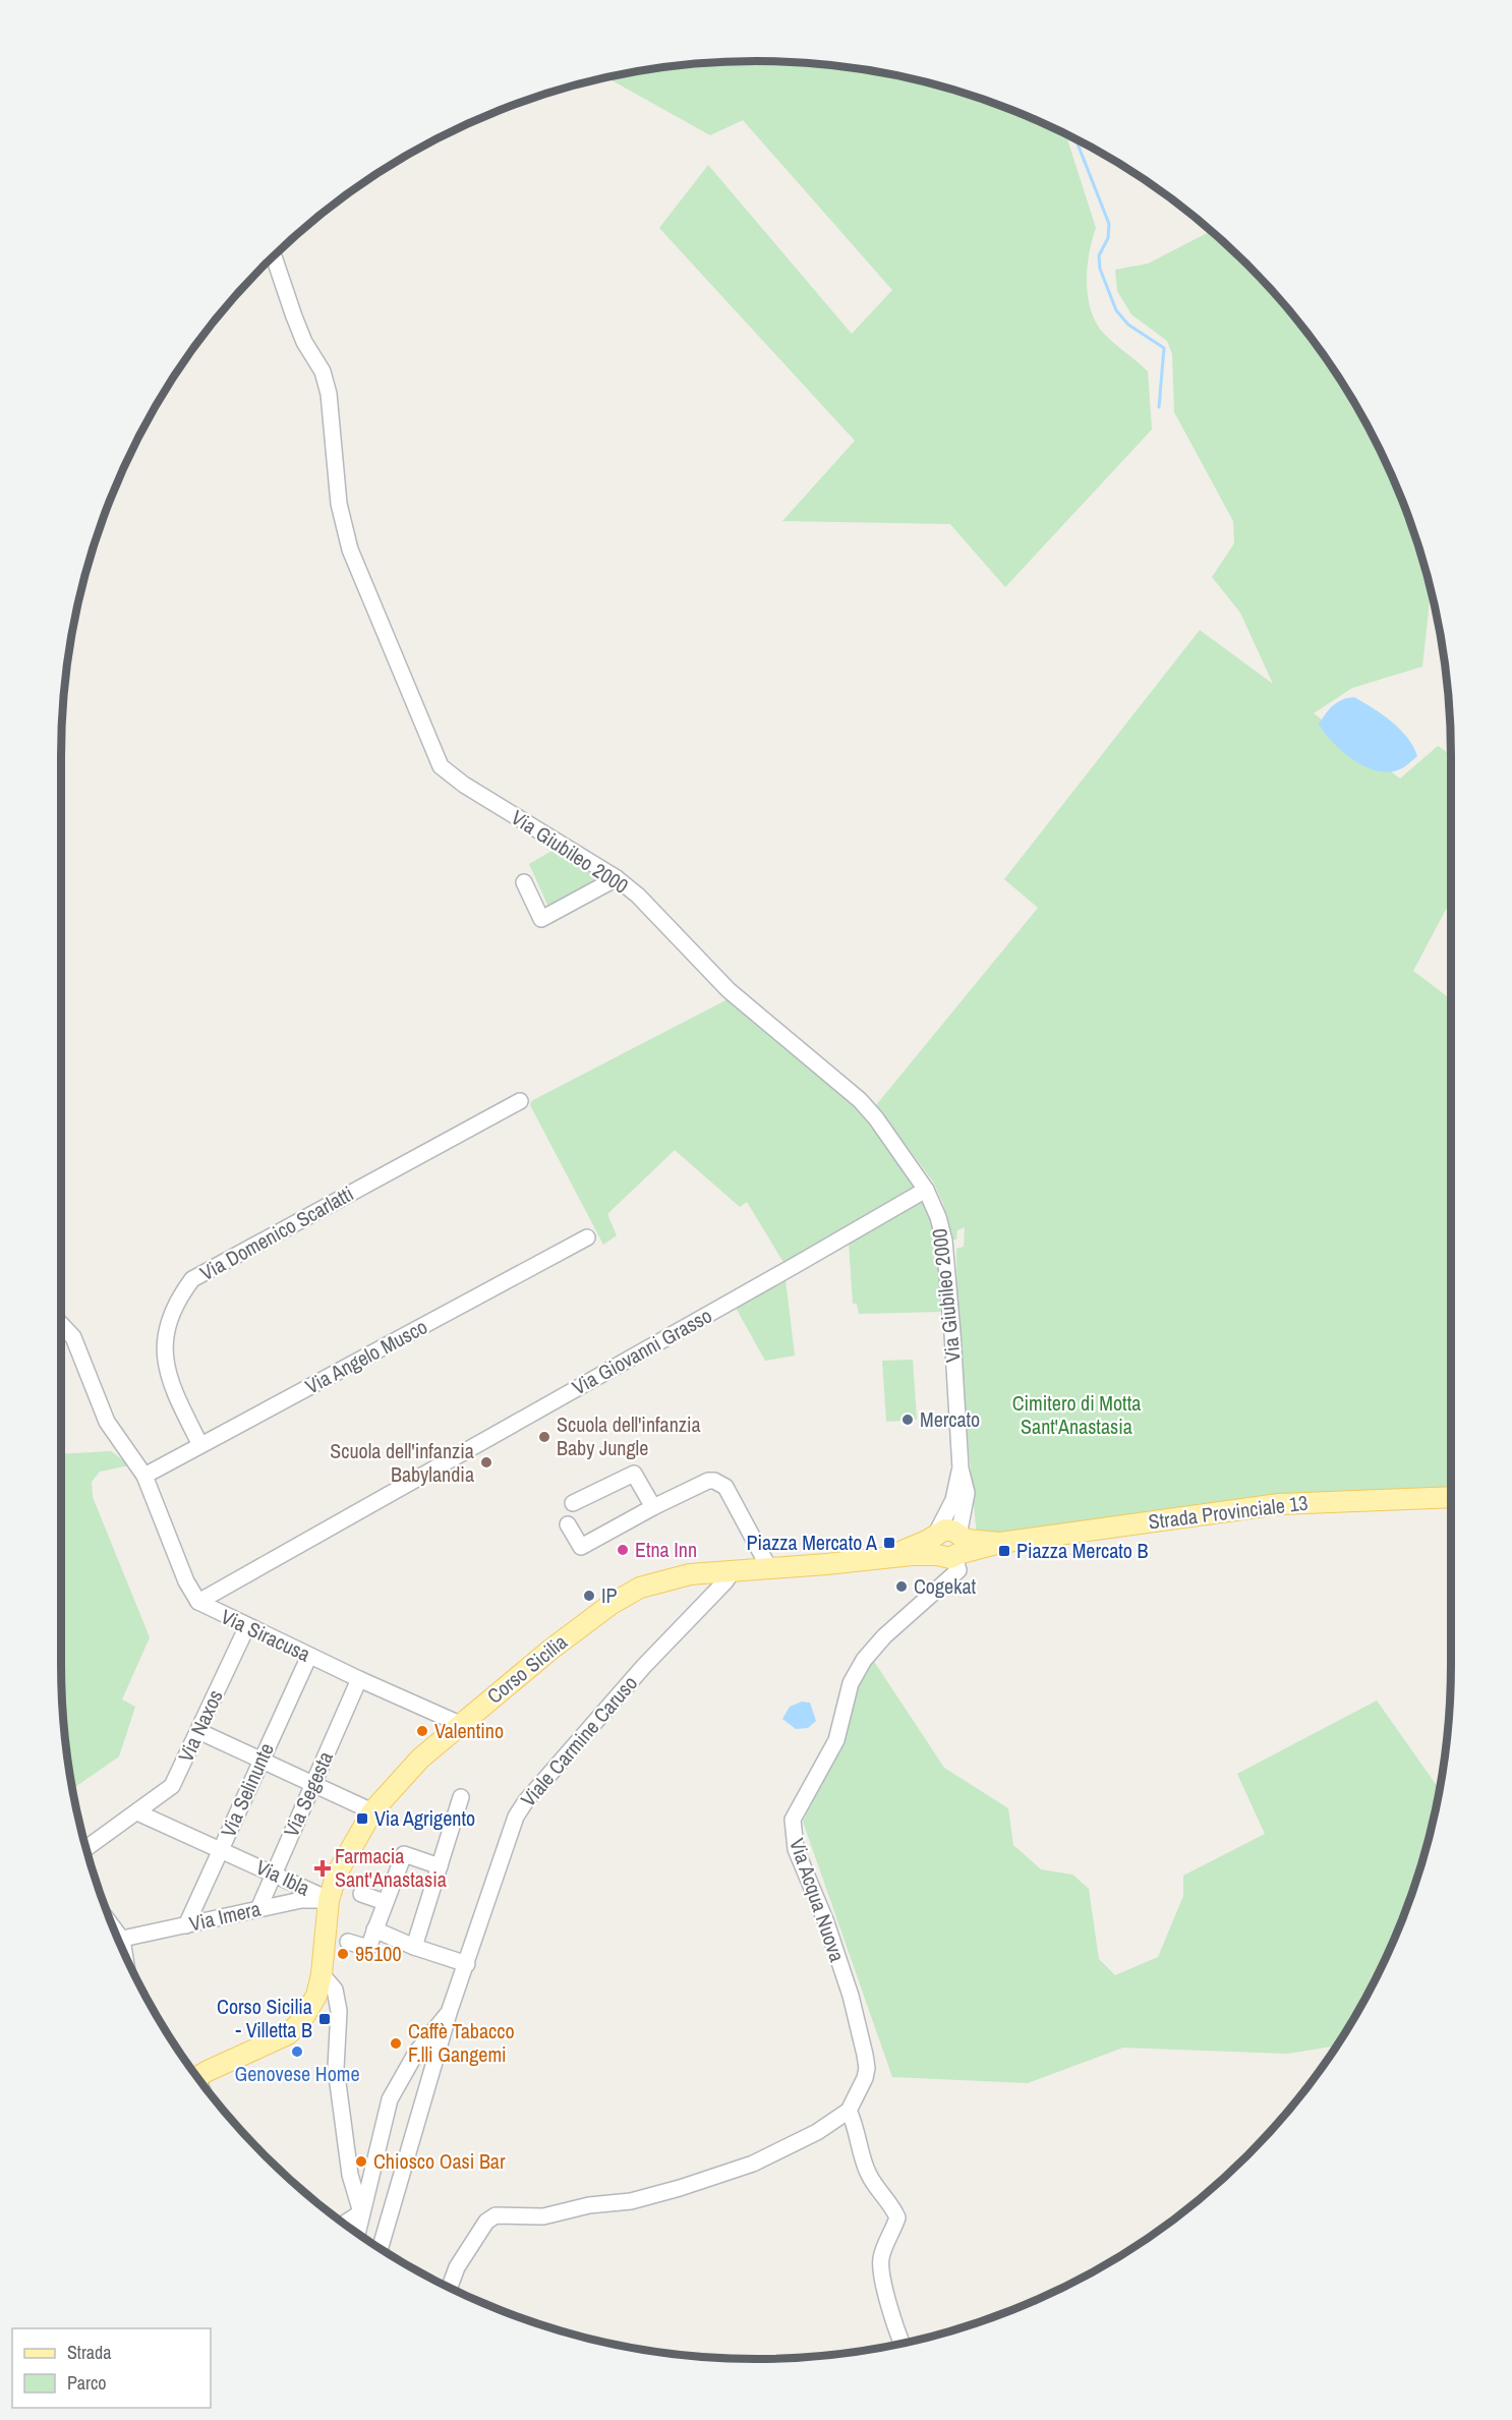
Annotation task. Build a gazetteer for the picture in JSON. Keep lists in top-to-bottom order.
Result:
{
  "streets": {
    "main road": ["Strada Provinciale 13", "Corso Sicilia"],
    "street": [
      "Via Giubileo 2000",
      "Via Domenico Scarlatti",
      "Via Giovanni Grasso",
      "Via Angelo Musco",
      "Via Siracusa",
      "Via Naxos",
      "Viale Carmine Caruso",
      "Via Selinunte",
      "Via Segesta",
      "Via Ibla",
      "Via Acqua Nuova",
      "Via Imera"
    ]
  },
  "crossings": [
    ["Via Giubileo 2000", "Via Giovanni Grasso"],
    ["Via Domenico Scarlatti", "Via Angelo Musco"],
    ["Via Giovanni Grasso", "Via Siracusa"],
    ["Via Angelo Musco", "Via Siracusa"],
    ["Strada Provinciale 13", "Via Acqua Nuova"],
    ["Via Siracusa", "Corso Sicilia"],
    ["Via Siracusa", "Via Naxos"],
    ["Via Siracusa", "Via Selinunte"],
    ["Via Siracusa", "Via Segesta"],
    ["Corso Sicilia", "Viale Carmine Caruso"],
    ["Corso Sicilia", "Via Ibla"],
    ["Corso Sicilia", "Via Imera"],
    ["Via Naxos", "Via Ibla"],
    ["Via Selinunte", "Via Ibla"],
    ["Via Selinunte", "Via Imera"],
    ["Via Segesta", "Via Ibla"],
    ["Via Segesta", "Via Imera"],
    ["Via Ibla", "Via Imera"]
  ],
  "parks": ["Cimitero di Motta Sant'Anastasia"],
  "places": {
    "other": [
      "Mercato",
      "Scuola dell'infanzia Baby Jungle",
      "Scuola dell'infanzia Babylandia",
      "Etna Inn",
      "Cogekat",
      "IP",
      "Valentino",
      "95100",
      "Caffè Tabacco F.lli Gangemi",
      "Genovese Home",
      "Chiosco Oasi Bar"
    ],
    "transit": [
      "Piazza Mercato A",
      "Piazza Mercato B",
      "Via Agrigento",
      "Corso Sicilia - Villetta B"
    ],
    "health": ["Farmacia Sant'Anastasia"]
  },
  "legend": ["Strada", "Parco"]
}
